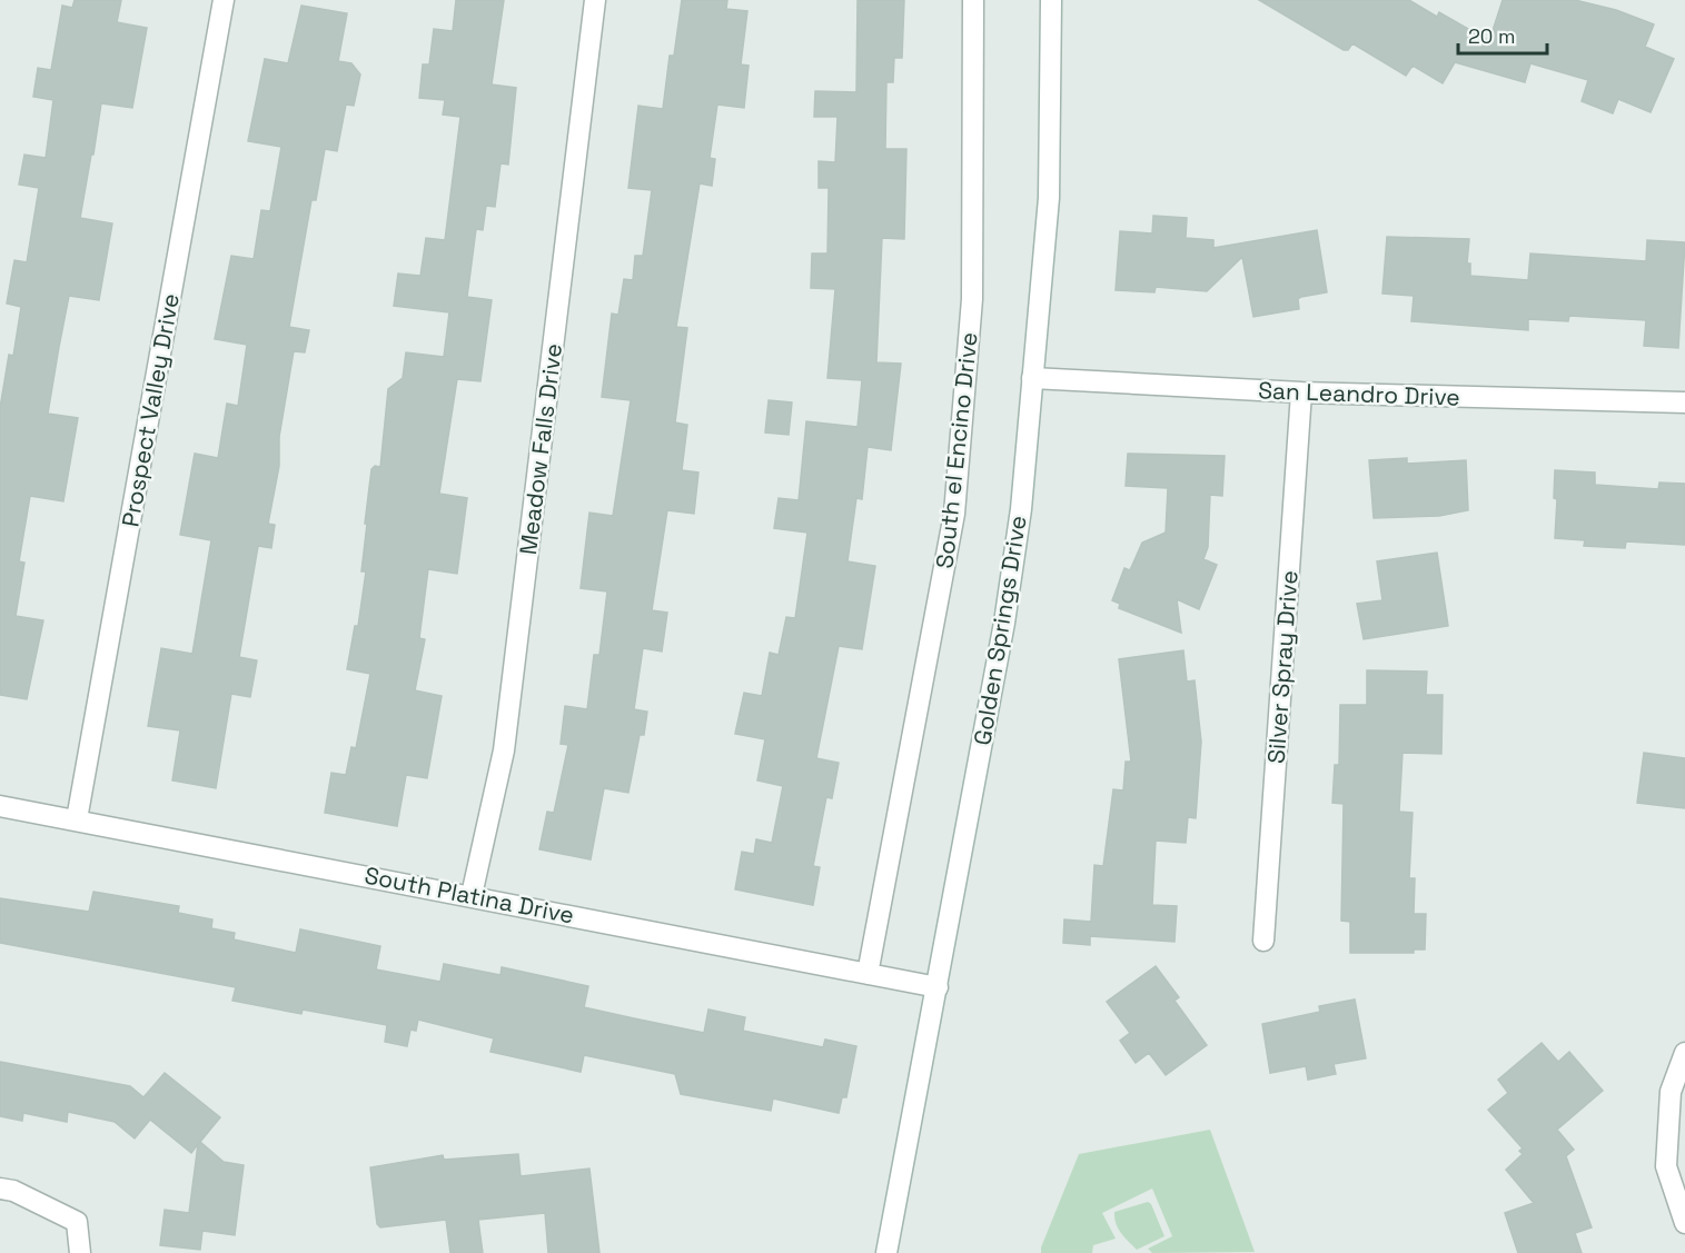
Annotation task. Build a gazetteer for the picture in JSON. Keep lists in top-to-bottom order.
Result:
{
  "streets": {
    "street": [
      "San Leandro Drive",
      "Prospect Valley Drive",
      "Meadow Falls Drive",
      "South el Encino Drive",
      "Golden Springs Drive",
      "Silver Spray Drive",
      "South Platina Drive"
    ]
  },
  "crossings": [
    ["San Leandro Drive", "Golden Springs Drive"],
    ["San Leandro Drive", "Silver Spray Drive"],
    ["Prospect Valley Drive", "South Platina Drive"],
    ["Meadow Falls Drive", "South Platina Drive"],
    ["South el Encino Drive", "South Platina Drive"],
    ["Golden Springs Drive", "South Platina Drive"]
  ],
  "scale_bar": "20 m"
}
